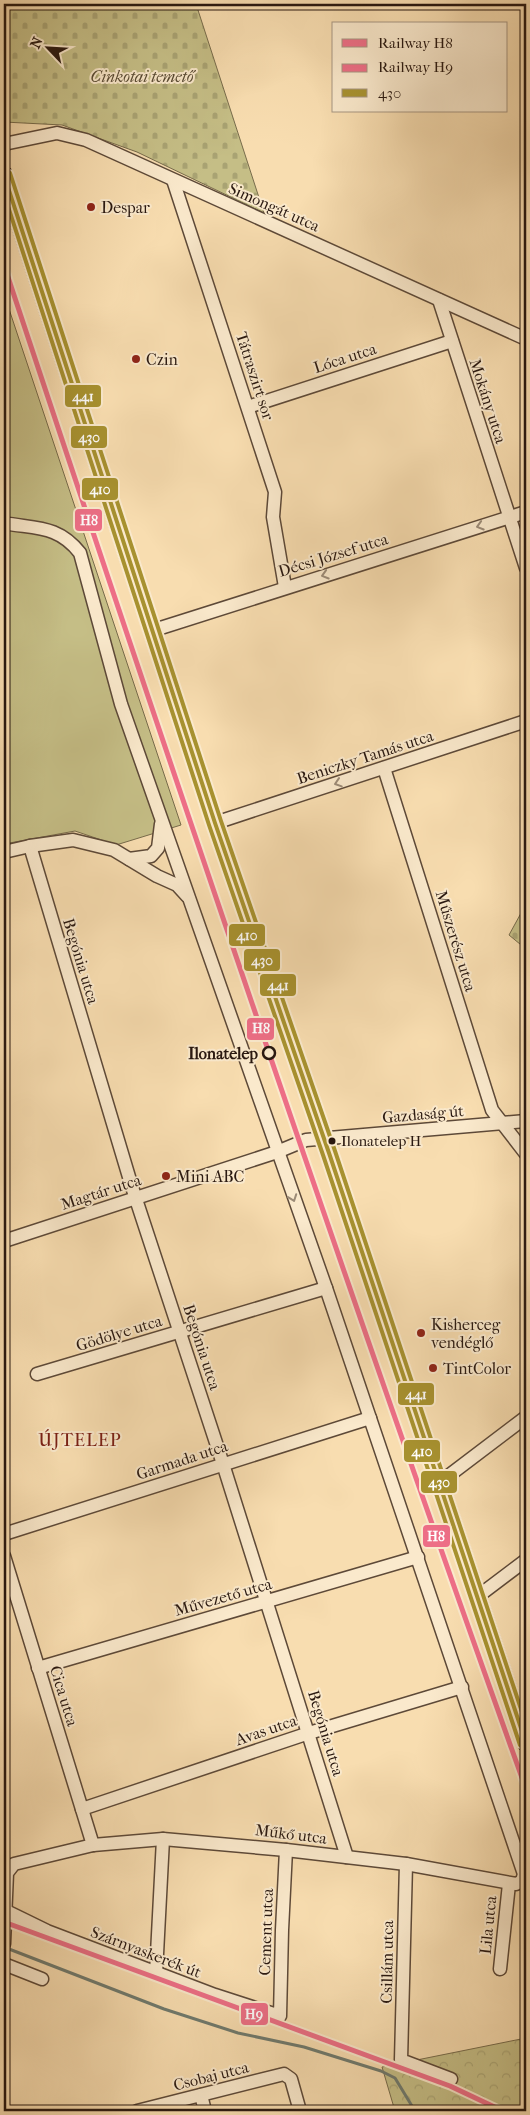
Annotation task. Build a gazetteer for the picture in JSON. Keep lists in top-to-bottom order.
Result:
{
  "streets": {
    "street": [
      "Simongát utca",
      "Lóca utca",
      "Tátraszirt sor",
      "Mokány utca",
      "Décsi József utca",
      "Beniczky Tamás utca",
      "Műszerész utca",
      "Begónia utca",
      "Gazdaság út",
      "Magtár utca",
      "Gödölye utca",
      "Garmada utca",
      "Művezető utca",
      "Cica utca",
      "Avas utca",
      "Műkő utca",
      "Lila utca",
      "Cement utca",
      "Szárnyaskerék út",
      "Csillám utca",
      "Csobaj utca"
    ]
  },
  "crossings": [
    ["Simongát utca", "Tátraszirt sor"],
    ["Simongát utca", "Mokány utca"],
    ["Lóca utca", "Tátraszirt sor"],
    ["Lóca utca", "Mokány utca"],
    ["Tátraszirt sor", "Décsi József utca"],
    ["Mokány utca", "Décsi József utca"],
    ["Beniczky Tamás utca", "Műszerész utca"],
    ["Műszerész utca", "Gazdaság út"],
    ["Begónia utca", "Magtár utca"],
    ["Begónia utca", "Gödölye utca"],
    ["Begónia utca", "Garmada utca"],
    ["Begónia utca", "Művezető utca"],
    ["Begónia utca", "Avas utca"],
    ["Begónia utca", "Műkő utca"],
    ["Gazdaság út", "Magtár utca"],
    ["Művezető utca", "Cica utca"],
    ["Cica utca", "Avas utca"],
    ["Cica utca", "Műkő utca"],
    ["Avas utca", "Műkő utca"],
    ["Műkő utca", "Lila utca"],
    ["Műkő utca", "Cement utca"],
    ["Műkő utca", "Csillám utca"],
    ["Cement utca", "Szárnyaskerék út"]
  ],
  "one_way": ["Décsi József utca", "Beniczky Tamás utca"],
  "districts": ["ÚJTELEP"],
  "parks": ["Cinkotai temető"],
  "places": [
    "Despar",
    "Czin",
    "Ilonatelep",
    "Ilonatelep H",
    "Mini ABC",
    "Kisherceg vendéglő",
    "TintColor"
  ],
  "lines": [
    "transit line 441",
    "transit line 430",
    "transit line 410",
    "rail line H8",
    "rail line H9"
  ],
  "legend": ["Railway H8", "Railway H9", "430"],
  "north": "top left"
}
